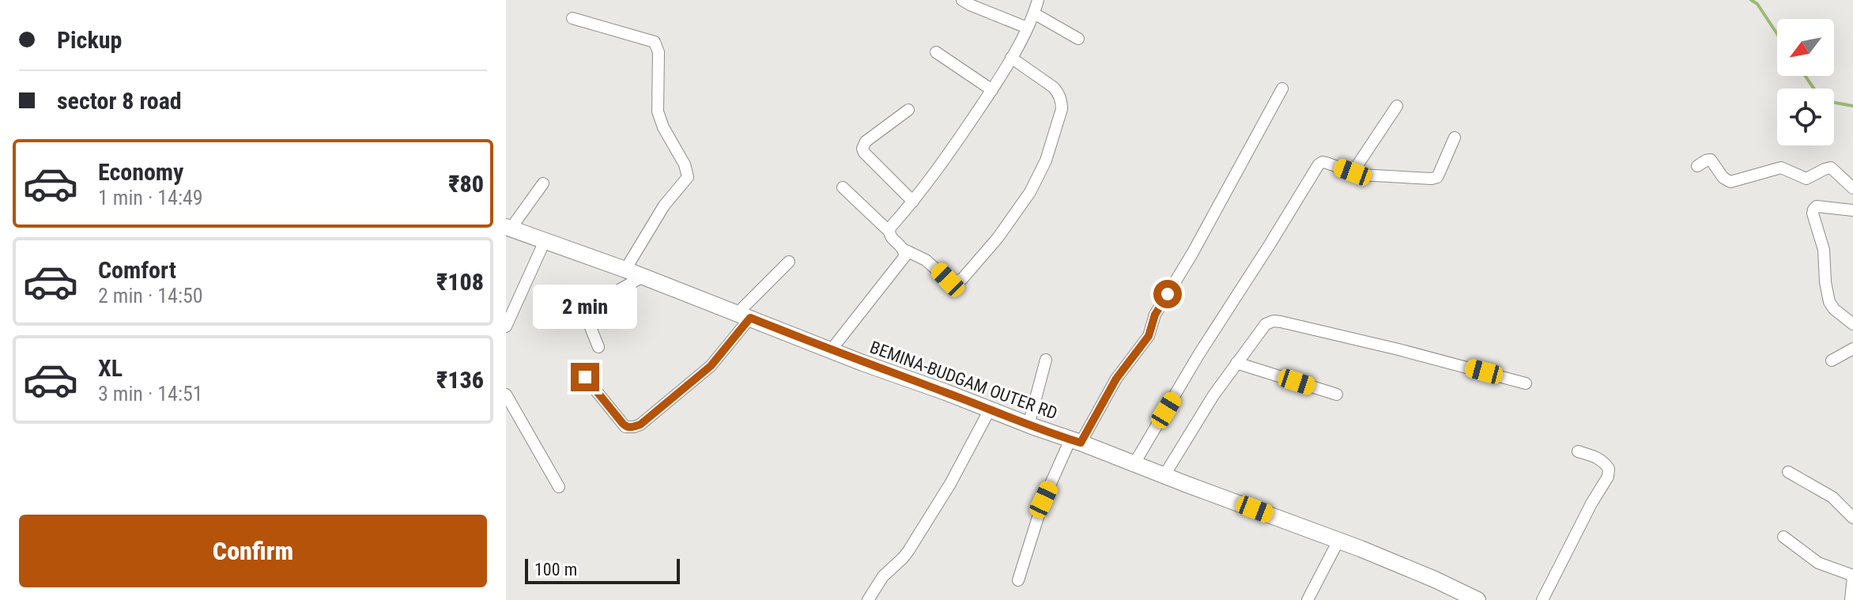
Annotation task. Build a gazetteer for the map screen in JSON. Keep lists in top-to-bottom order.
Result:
{
  "streets": {
    "highway": ["BEMINA-BUDGAM OUTER RD"]
  },
  "scale_bar": "100 m",
  "north": "bottom left",
  "page": {
    "banner": ["Pickup", "sector 8 road"],
    "list": [
      {
        "name": "Economy",
        "note": "1 min · 14:49",
        "value": "₹80"
      },
      {
        "name": "Comfort",
        "note": "2 min · 14:50",
        "value": "₹108"
      },
      {
        "name": "XL",
        "note": "3 min · 14:51",
        "value": "₹136"
      }
    ],
    "bubble": "2 min",
    "buttons": "Confirm",
    "scale": "100 m"
  }
}
